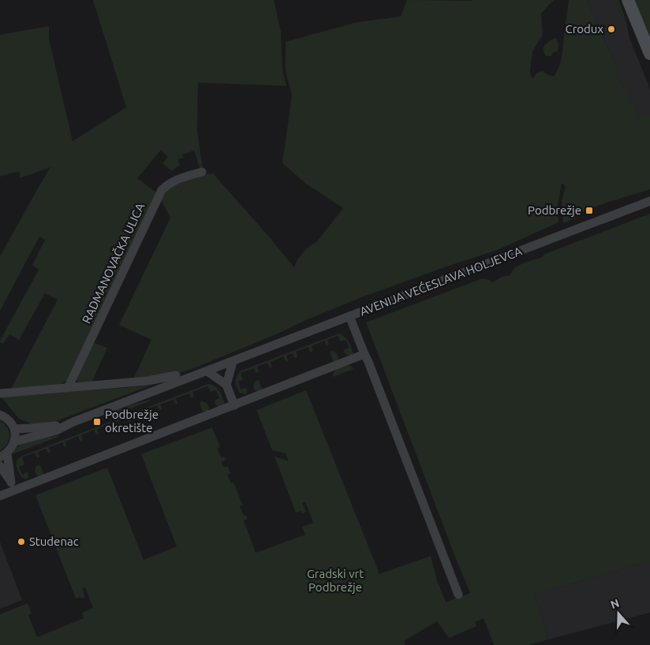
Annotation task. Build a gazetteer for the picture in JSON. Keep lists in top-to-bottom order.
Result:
{
  "streets": {
    "street": ["RADMANOVAČKA ULICA", "AVENIJA VEĆESLAVA HOLJEVCA"]
  },
  "parks": ["Gradski vrt Podbrežje"],
  "places": {
    "other": ["Crodux", "Studenac"],
    "transit": ["Podbrežje", "Podbrežje okretište"]
  },
  "north": "top"
}
